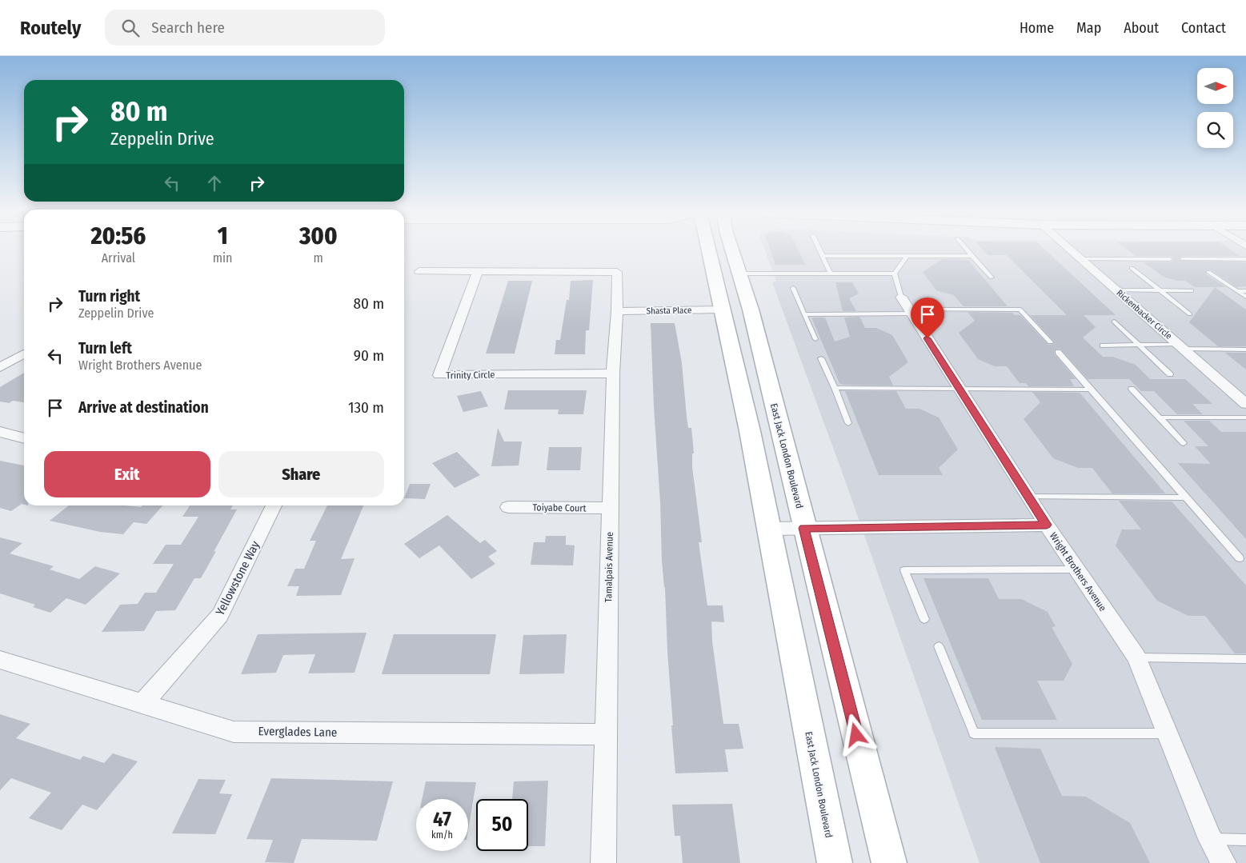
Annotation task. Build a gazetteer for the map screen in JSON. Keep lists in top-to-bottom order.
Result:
{
  "streets": {
    "main road": ["East Jack London Boulevard"],
    "street": [
      "Shasta Place",
      "Rickenbacker Circle",
      "Trinity Circle",
      "Toiyabe Court",
      "Tamalpais Avenue",
      "Wright Brothers Avenue",
      "Yellowstone Way",
      "Everglades Lane"
    ]
  },
  "crossings": [
    ["Shasta Place", "East Jack London Boulevard"],
    ["Shasta Place", "Tamalpais Avenue"],
    ["Trinity Circle", "Tamalpais Avenue"],
    ["Toiyabe Court", "Tamalpais Avenue"],
    ["Tamalpais Avenue", "Everglades Lane"],
    ["Yellowstone Way", "Everglades Lane"]
  ],
  "north": "right",
  "page": {
    "header": "Routely",
    "search": "Search here",
    "nav": [
      "Home",
      "Map",
      "About",
      "Contact"
    ],
    "turn": ["80 m", "Zeppelin Drive"],
    "eta": [
      "20:56",
      "Arrival",
      "1",
      "min",
      "300",
      "m"
    ],
    "list": [
      {
        "name": "Turn right",
        "note": "Zeppelin Drive",
        "value": "80 m"
      },
      {
        "name": "Turn left",
        "note": "Wright Brothers Avenue",
        "value": "90 m"
      },
      {
        "name": "Arrive at destination",
        "value": "130 m"
      }
    ],
    "buttons": ["Exit", "Share"],
    "speed": "47 km/h",
    "limit": "50"
  }
}
